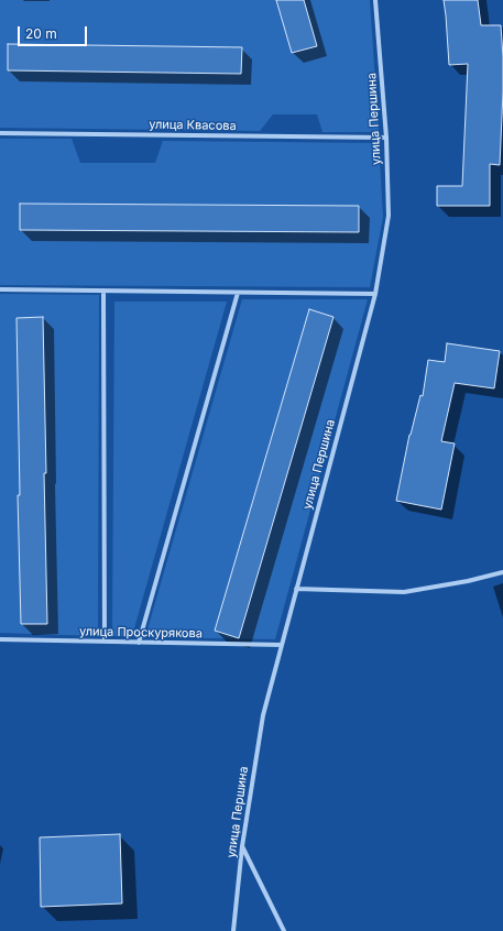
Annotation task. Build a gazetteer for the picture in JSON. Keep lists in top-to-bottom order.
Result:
{
  "streets": {
    "street": ["улица Першина", "улица Квасова", "улица Проскурякова"]
  },
  "crossings": [
    ["улица Першина", "улица Квасова"],
    ["улица Першина", "улица Проскурякова"]
  ],
  "scale_bar": "20 m"
}
